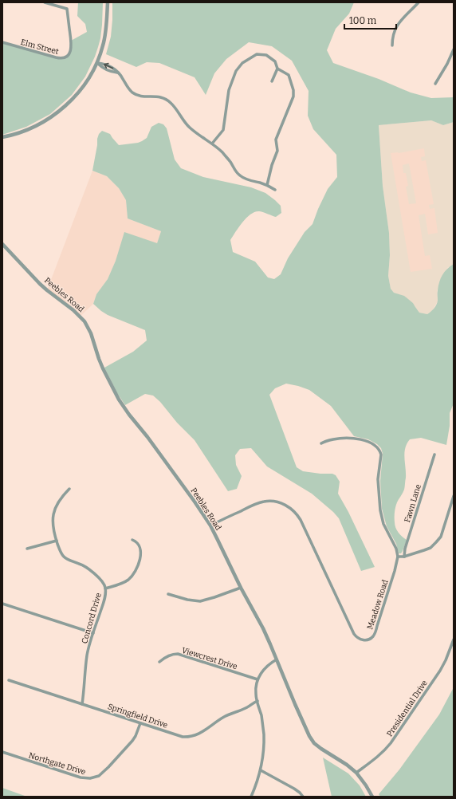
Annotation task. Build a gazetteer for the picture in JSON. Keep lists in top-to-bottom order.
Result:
{
  "streets": {
    "street": [
      "Elm Street",
      "Peebles Road",
      "Fawn Lane",
      "Meadow Road",
      "Concord Drive",
      "Viewcrest Drive",
      "Presidential Drive",
      "Springfield Drive",
      "Northgate Drive"
    ]
  },
  "crossings": [
    ["Peebles Road", "Meadow Road"],
    ["Peebles Road", "Presidential Drive"],
    ["Concord Drive", "Springfield Drive"],
    ["Springfield Drive", "Northgate Drive"]
  ],
  "scale_bar": "100 m"
}
